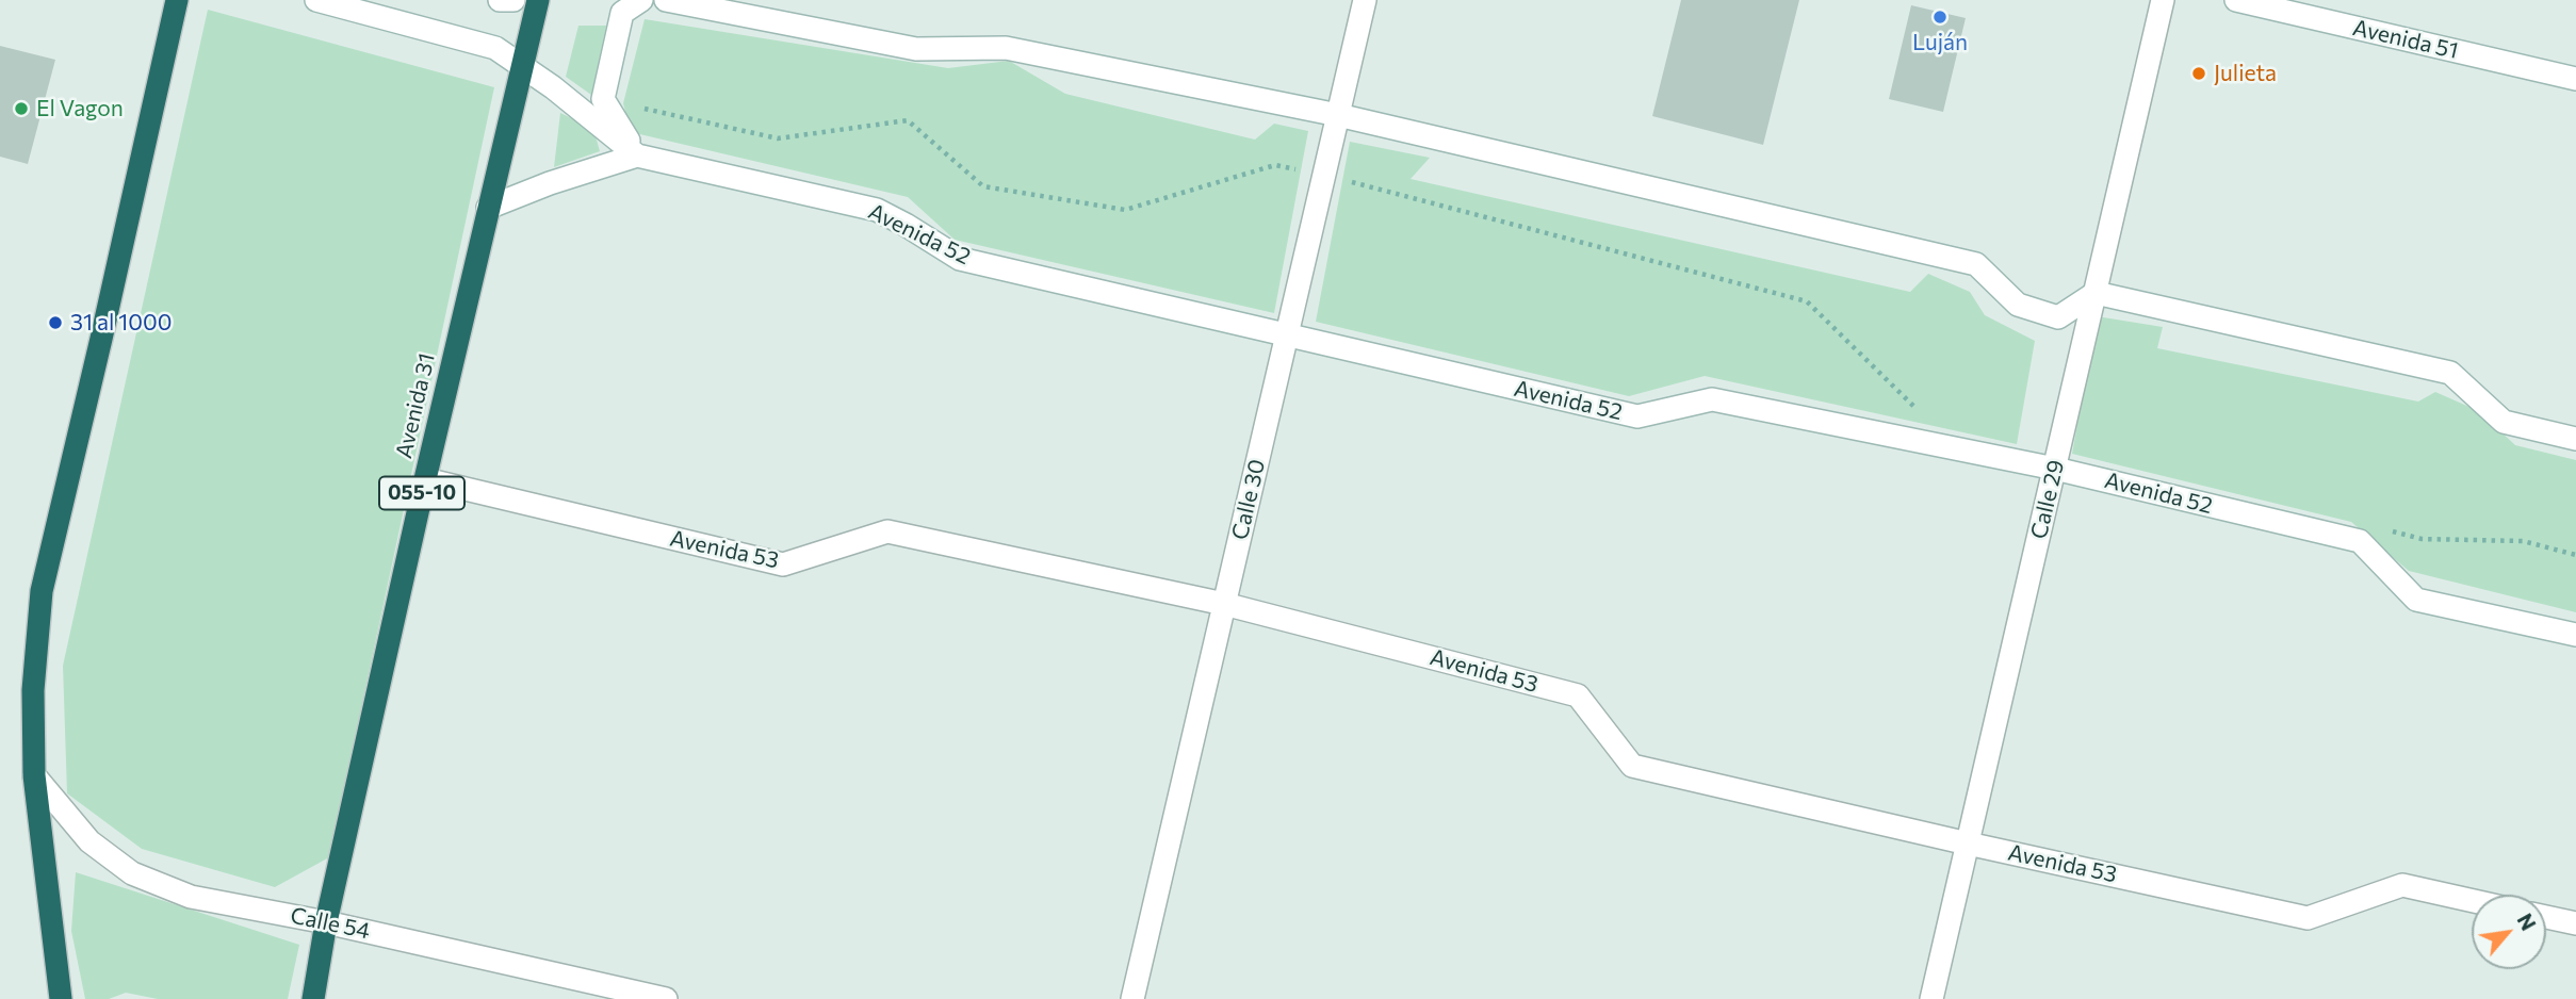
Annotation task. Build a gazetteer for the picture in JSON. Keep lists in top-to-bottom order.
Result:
{
  "streets": {
    "highway": ["Avenida 31", "055-10"],
    "street": [
      "Avenida 51",
      "Avenida 52",
      "Calle 30",
      "Calle 29",
      "Avenida 53",
      "Calle 54"
    ]
  },
  "crossings": [
    ["Avenida 52", "Avenida 31"],
    ["Avenida 52", "Calle 30"],
    ["Avenida 52", "Calle 29"],
    ["Avenida 31", "Avenida 53"],
    ["Avenida 31", "Calle 54"],
    ["Calle 30", "Avenida 53"],
    ["Calle 29", "Avenida 53"]
  ],
  "places": [
    "Luján",
    "Julieta",
    "El Vagon",
    "31 al 1000"
  ],
  "north": "top right"
}
